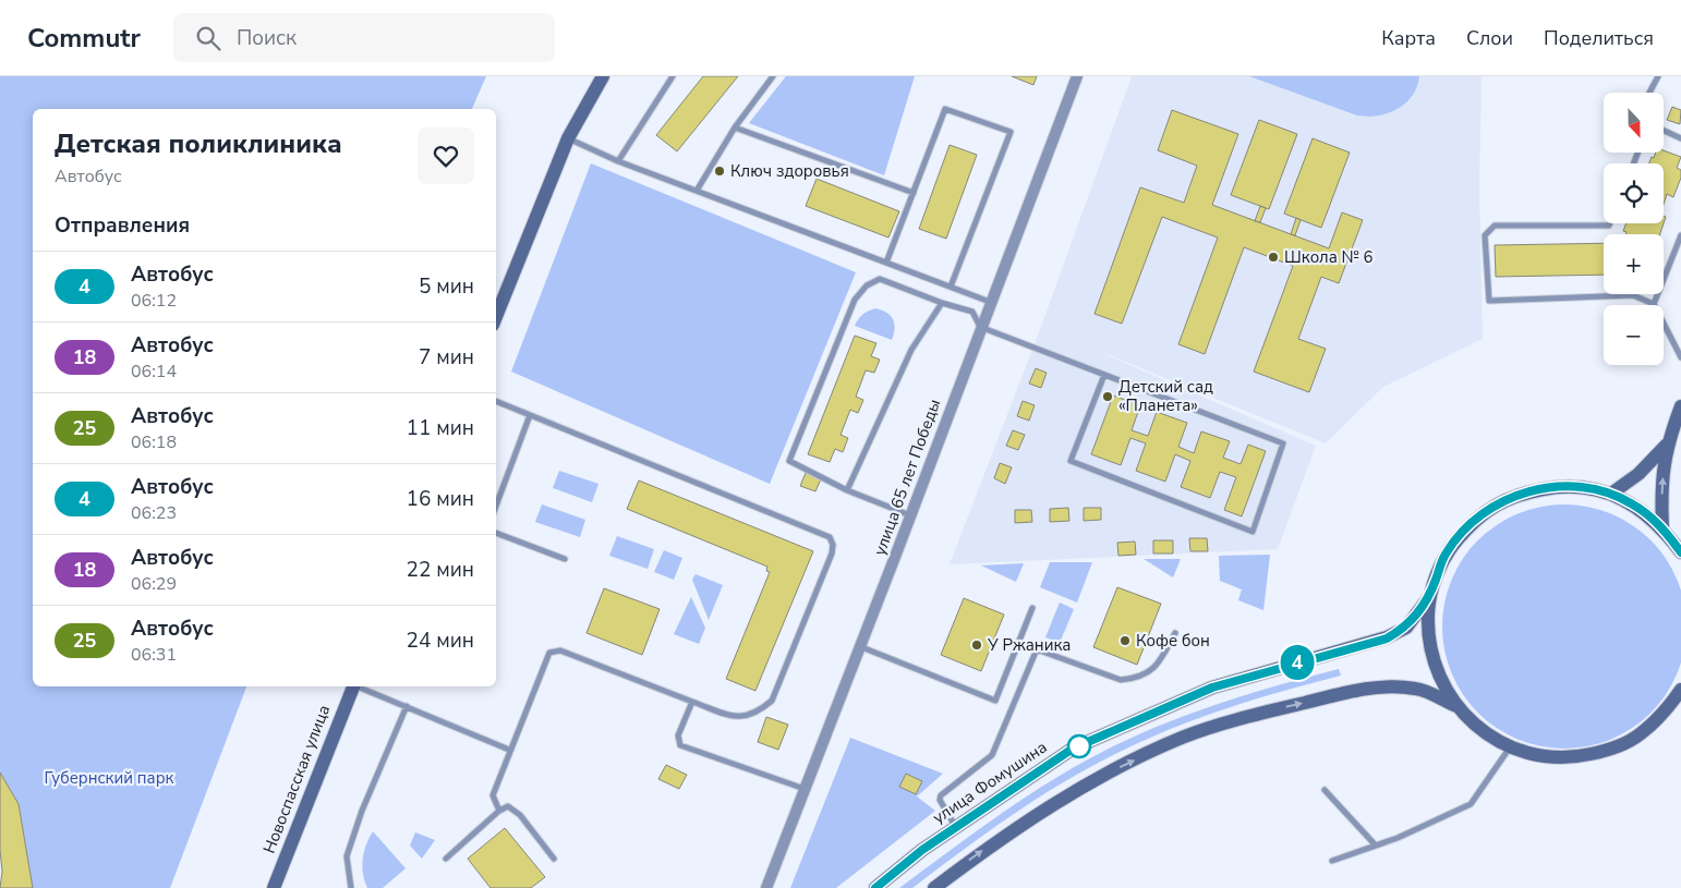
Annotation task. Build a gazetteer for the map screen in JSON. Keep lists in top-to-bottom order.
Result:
{
  "streets": {
    "main road": ["Новоспасская улица", "улица Фомушина"],
    "street": ["улица 65 лет Победы"]
  },
  "parks": ["Губернский парк"],
  "places": [
    "Ключ здоровья",
    "Школа № 6",
    "Детский сад «Планета»",
    "Кофе бон",
    "У Ржаника"
  ],
  "lines": ["bus line 4"],
  "north": "bottom",
  "page": {
    "header": "Commutr",
    "search": "Поиск",
    "nav": ["Карта", "Слои", "Поделиться"],
    "on_map": "4",
    "map_buttons": ["+", "−"],
    "heading": [
      ["Детская поликлиника", "Автобус"],
      "Отправления"
    ],
    "list": [
      {
        "mark": "4",
        "name": "Автобус",
        "note": "06:12",
        "value": "5 мин"
      },
      {
        "mark": "18",
        "name": "Автобус",
        "note": "06:14",
        "value": "7 мин"
      },
      {
        "mark": "25",
        "name": "Автобус",
        "note": "06:18",
        "value": "11 мин"
      },
      {
        "mark": "4",
        "name": "Автобус",
        "note": "06:23",
        "value": "16 мин"
      },
      {
        "mark": "18",
        "name": "Автобус",
        "note": "06:29",
        "value": "22 мин"
      },
      {
        "mark": "25",
        "name": "Автобус",
        "note": "06:31",
        "value": "24 мин"
      }
    ]
  }
}
